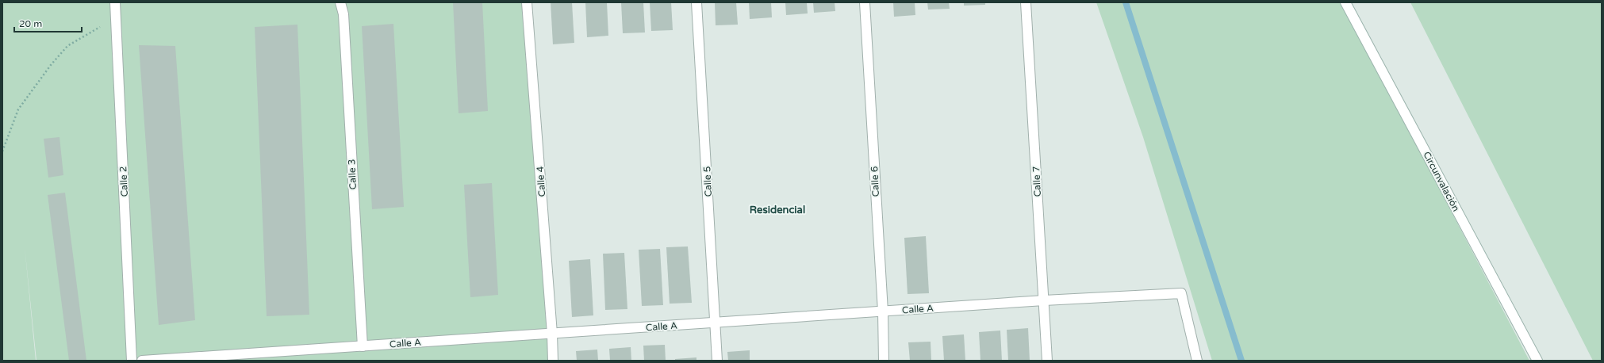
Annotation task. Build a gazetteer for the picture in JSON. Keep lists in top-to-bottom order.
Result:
{
  "streets": {
    "street": [
      "Calle 3",
      "Calle 2",
      "Calle 4",
      "Calle 5",
      "Calle 6",
      "Calle 7",
      "Circunvalación",
      "Calle A"
    ]
  },
  "crossings": [
    ["Calle 3", "Calle A"],
    ["Calle 4", "Calle A"],
    ["Calle 5", "Calle A"],
    ["Calle 6", "Calle A"],
    ["Calle 7", "Calle A"]
  ],
  "districts": ["Residencial"],
  "scale_bar": "20 m"
}
